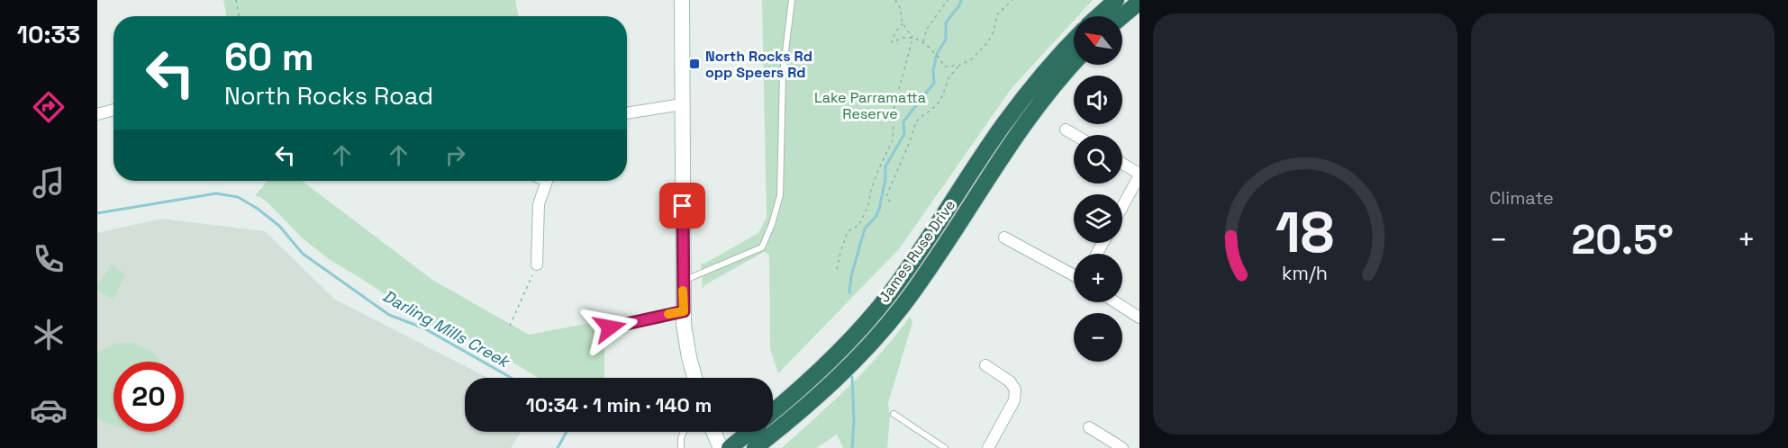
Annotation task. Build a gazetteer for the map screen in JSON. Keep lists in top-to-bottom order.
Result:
{
  "streets": {
    "highway": ["James Ruse Drive"]
  },
  "water": ["Darling Mills Creek"],
  "parks": ["Lake Parramatta Reserve"],
  "places": {
    "transit": ["North Rocks Rd opp Speers Rd"]
  },
  "north": "top left",
  "page": {
    "tabs": "10:33",
    "tile": "Climate",
    "map_buttons": ["+", "−"],
    "turn": ["60 m", "North Rocks Road"],
    "heat": ["−", "20.5°", "+"],
    "limit": "20",
    "trip": "10:34 · 1 min · 140 m",
    "gauge": ["18", "km/h"]
  }
}
